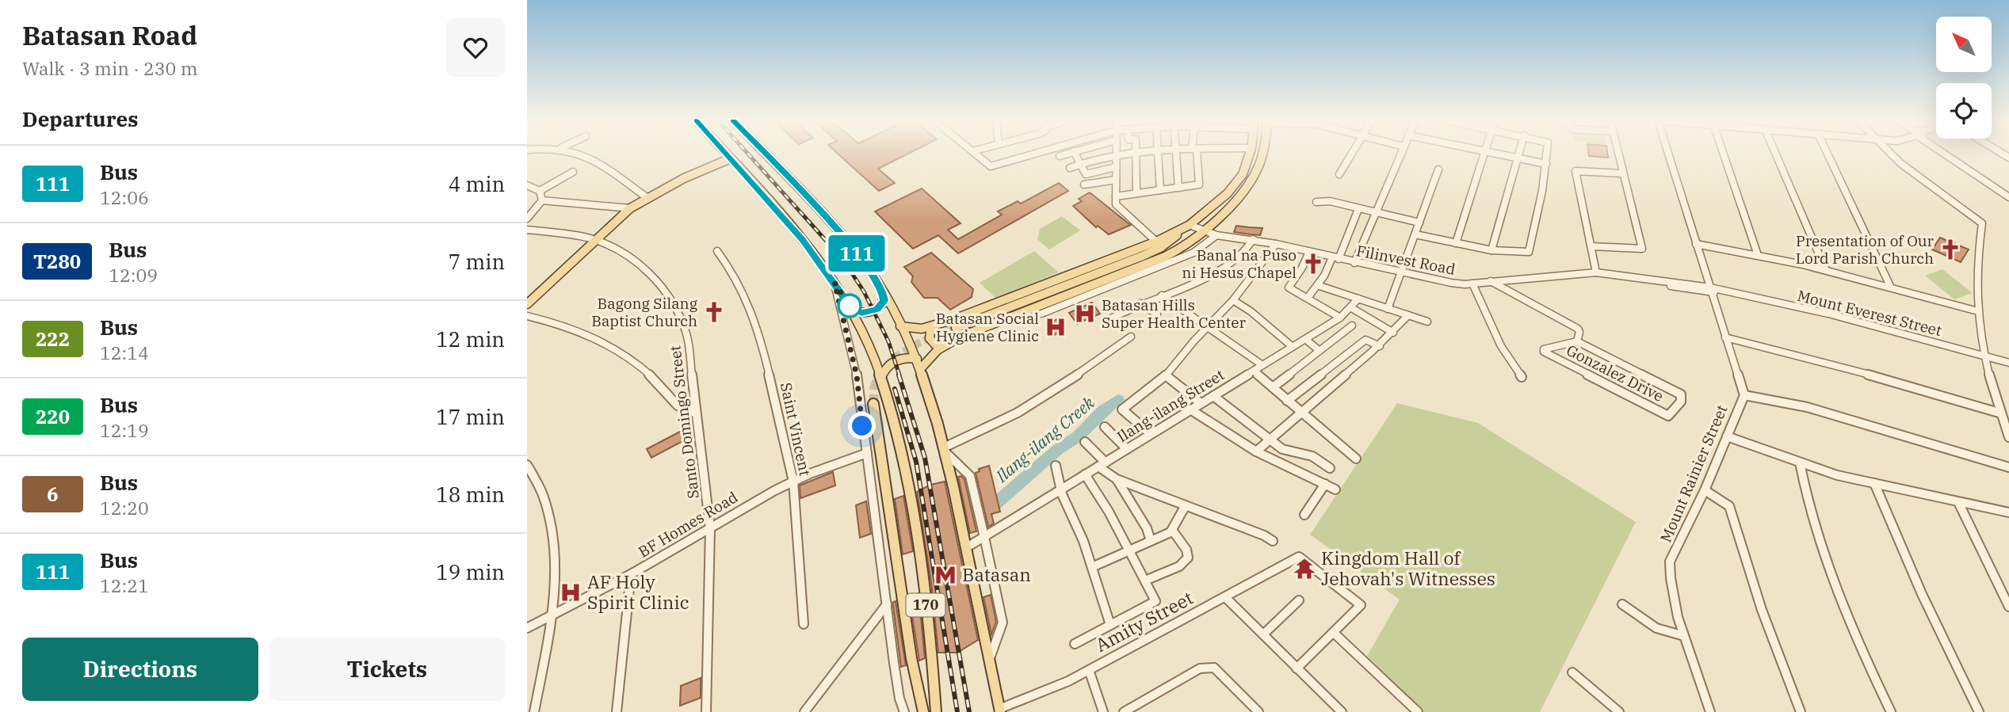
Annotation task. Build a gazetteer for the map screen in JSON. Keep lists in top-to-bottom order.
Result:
{
  "streets": {
    "main road": ["170"],
    "street": [
      "Filinvest Road",
      "Mount Everest Street",
      "Gonzalez Drive",
      "Ilang-ilang Street",
      "Santo Domingo Street",
      "Saint Vincent",
      "Mount Rainier Street",
      "BF Homes Road",
      "Amity Street"
    ]
  },
  "crossings": [
    ["Filinvest Road", "Mount Everest Street"],
    ["Filinvest Road", "Gonzalez Drive"],
    ["Filinvest Road", "Mount Rainier Street"],
    ["Santo Domingo Street", "BF Homes Road"],
    ["Saint Vincent", "BF Homes Road"],
    ["BF Homes Road", "170"]
  ],
  "water": ["Ilang-ilang Creek"],
  "places": {
    "church": ["Presentation of Our Lord Parish Church", "Banal na Puso ni Hesus Chapel", "Bagong Silang Baptist Church"],
    "hospital": ["Batasan Hills Super Health Center", "Batasan Social Hygiene Clinic", "AF Holy Spirit Clinic"],
    "temple": ["Kingdom Hall of Jehovah's Witnesses"],
    "metro station": ["Batasan"]
  },
  "lines": ["bus line 111"],
  "north": "top left",
  "page": {
    "heading": [
      ["Batasan Road", "Walk · 3 min · 230 m"],
      "Departures"
    ],
    "on_map": "111",
    "list": [
      {
        "mark": "111",
        "name": "Bus",
        "note": "12:06",
        "value": "4 min"
      },
      {
        "mark": "T280",
        "name": "Bus",
        "note": "12:09",
        "value": "7 min"
      },
      {
        "mark": "222",
        "name": "Bus",
        "note": "12:14",
        "value": "12 min"
      },
      {
        "mark": "220",
        "name": "Bus",
        "note": "12:19",
        "value": "17 min"
      },
      {
        "mark": "6",
        "name": "Bus",
        "note": "12:20",
        "value": "18 min"
      },
      {
        "mark": "111",
        "name": "Bus",
        "note": "12:21",
        "value": "19 min"
      }
    ],
    "buttons": ["Directions", "Tickets"]
  }
}
